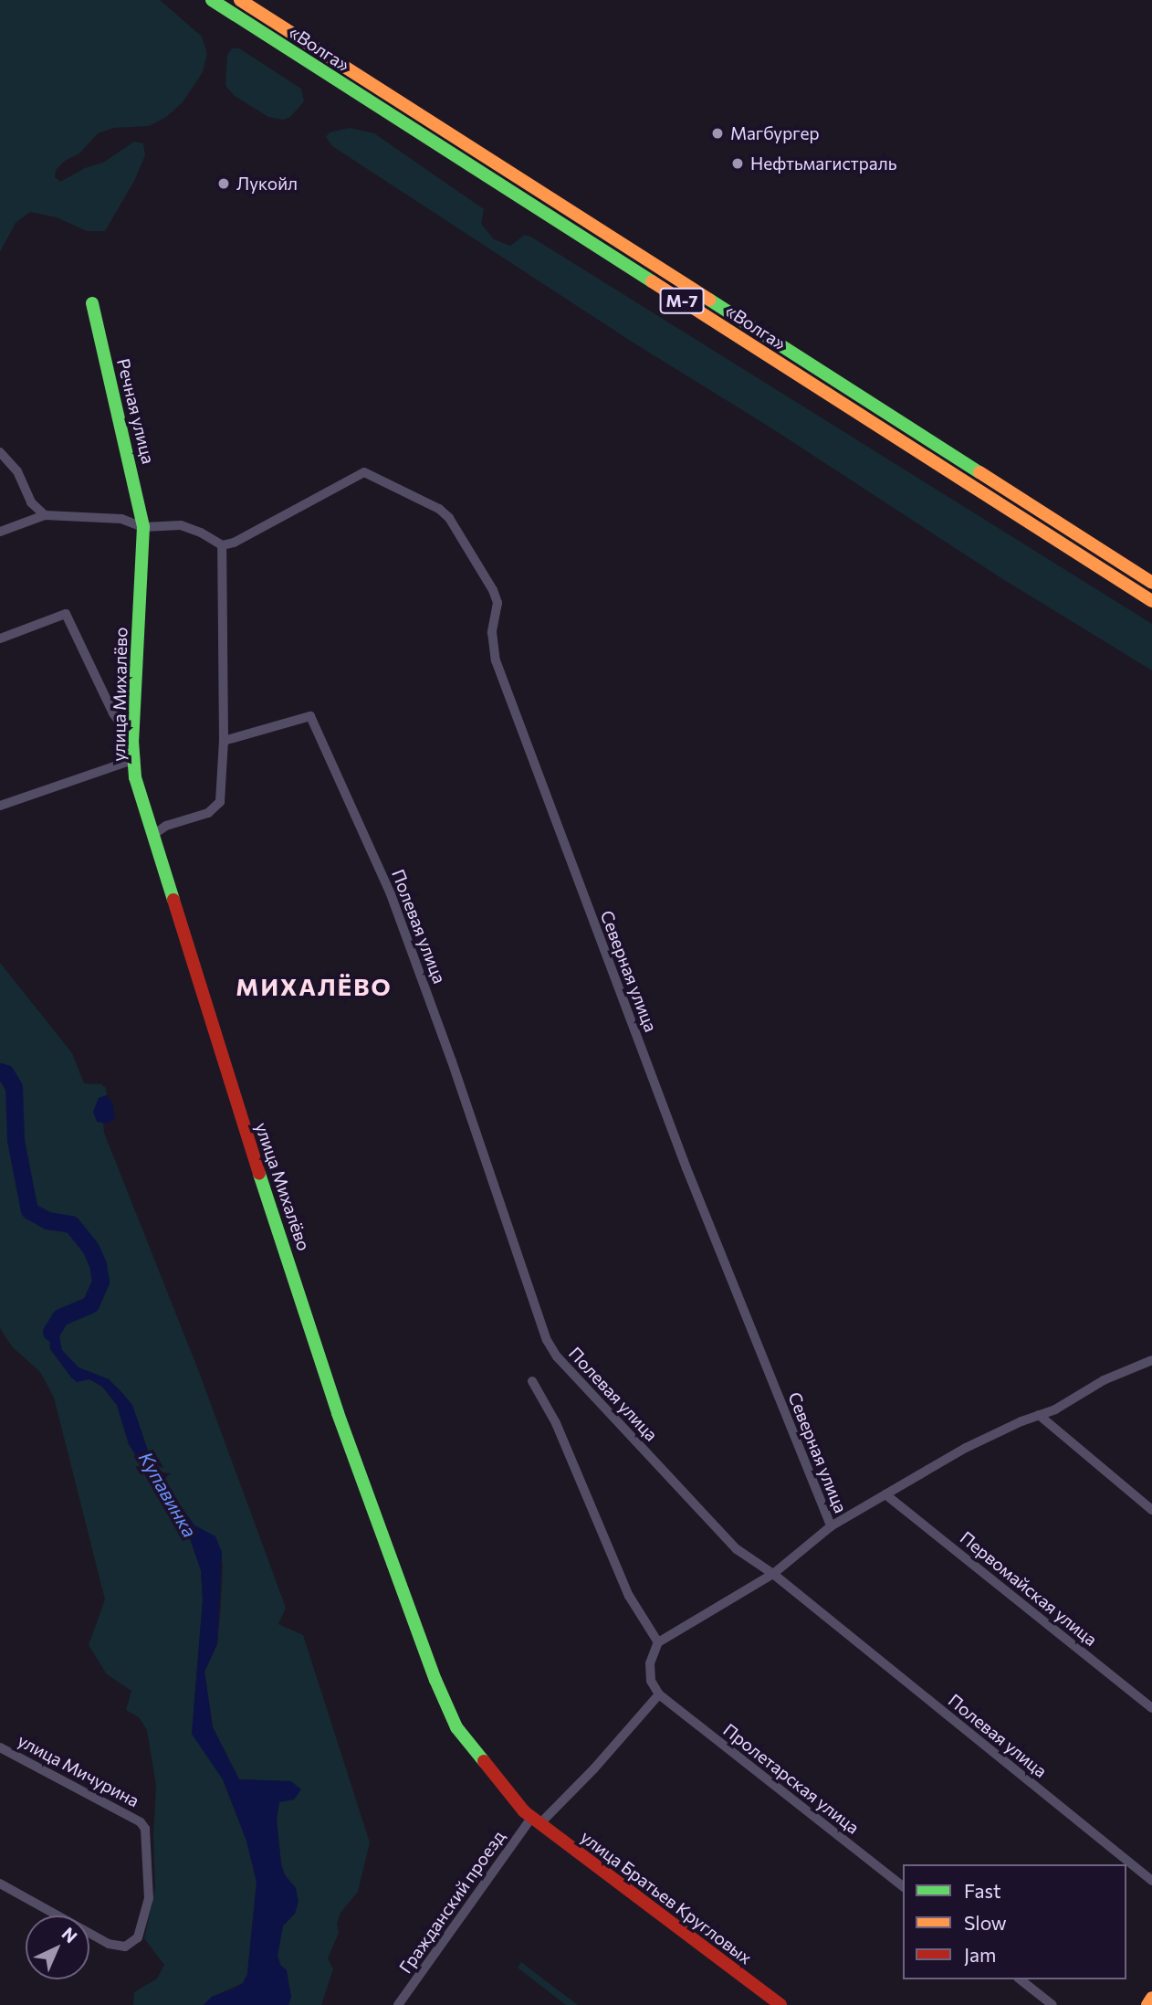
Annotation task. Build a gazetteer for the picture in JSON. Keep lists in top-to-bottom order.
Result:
{
  "streets": {
    "main road": [
      "«Волга»",
      "М-7",
      "Речная улица",
      "улица Михалёво",
      "улица Братьев Кругловых"
    ],
    "street": [
      "Полевая улица",
      "Северная улица",
      "Первомайская улица",
      "улица Мичурина",
      "Пролетарская улица",
      "Гражданский проезд"
    ]
  },
  "crossings": [
    ["Речная улица", "улица Михалёво"],
    ["улица Михалёво", "улица Братьев Кругловых"],
    ["улица Михалёво", "Гражданский проезд"],
    ["Пролетарская улица", "Гражданский проезд"],
    ["улица Братьев Кругловых", "Гражданский проезд"]
  ],
  "districts": ["МИХАЛЁВО"],
  "water": ["Купавинка"],
  "places": ["Магбургер", "Нефтьмагистраль", "Лукойл"],
  "legend": ["Fast", "Slow", "Jam"],
  "north": "top right"
}
